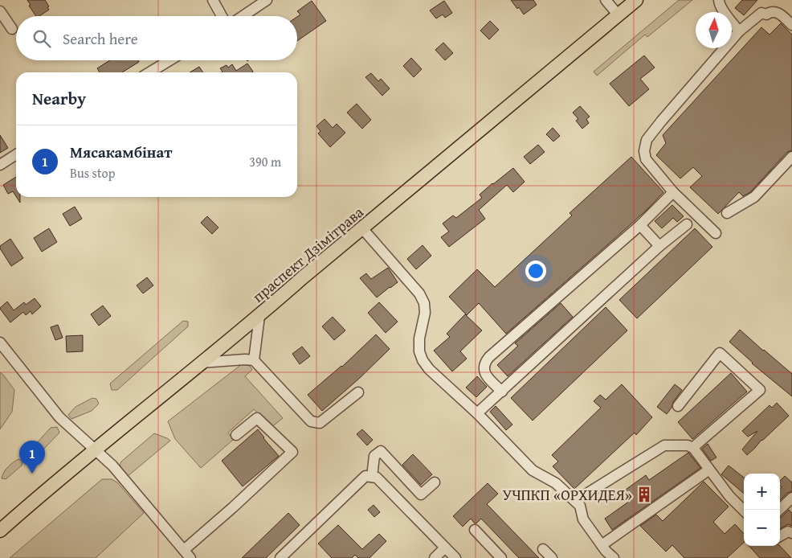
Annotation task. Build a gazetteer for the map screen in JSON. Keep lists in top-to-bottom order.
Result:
{
  "streets": {
    "main road": ["праспект Дзімітрава"]
  },
  "places": {
    "building": ["УЧПКП «ОРХИДЕЯ»"]
  },
  "north": "top",
  "page": {
    "search": "Search here",
    "heading": "Nearby",
    "list": [
      {
        "mark": "1",
        "name": "Мясакамбінат",
        "note": "Bus stop",
        "value": "390 m"
      }
    ],
    "pins": "1",
    "map_buttons": ["+", "−"]
  }
}
